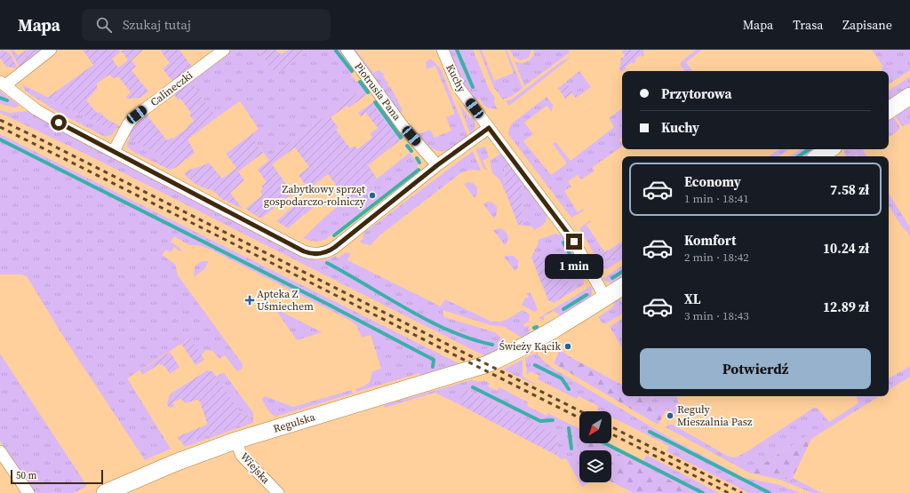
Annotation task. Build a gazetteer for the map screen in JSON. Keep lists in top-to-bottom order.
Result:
{
  "streets": {
    "street": [
      "Kuchy",
      "Calineczki",
      "Piotrusia Pana",
      "Regulska",
      "Wiejska"
    ]
  },
  "crossings": [
    ["Kuchy", "Regulska"],
    ["Regulska", "Wiejska"]
  ],
  "places": {
    "other": ["Zabytkowy sprzęt gospodarczo-rolniczy", "Świeży Kącik", "Reguły Mieszalnia Pasz"],
    "health": ["Apteka Z Uśmiechem"]
  },
  "scale_bar": "50 m",
  "north": "bottom left",
  "page": {
    "header": "Mapa",
    "search": "Szukaj tutaj",
    "nav": ["Mapa", "Trasa", "Zapisane"],
    "banner": ["Przytorowa", "Kuchy"],
    "list": [
      {
        "name": "Economy",
        "note": "1 min · 18:41",
        "value": "7.58 zł"
      },
      {
        "name": "Komfort",
        "note": "2 min · 18:42",
        "value": "10.24 zł"
      },
      {
        "name": "XL",
        "note": "3 min · 18:43",
        "value": "12.89 zł"
      }
    ],
    "bubble": "1 min",
    "buttons": "Potwierdź",
    "scale": "50 m"
  }
}
